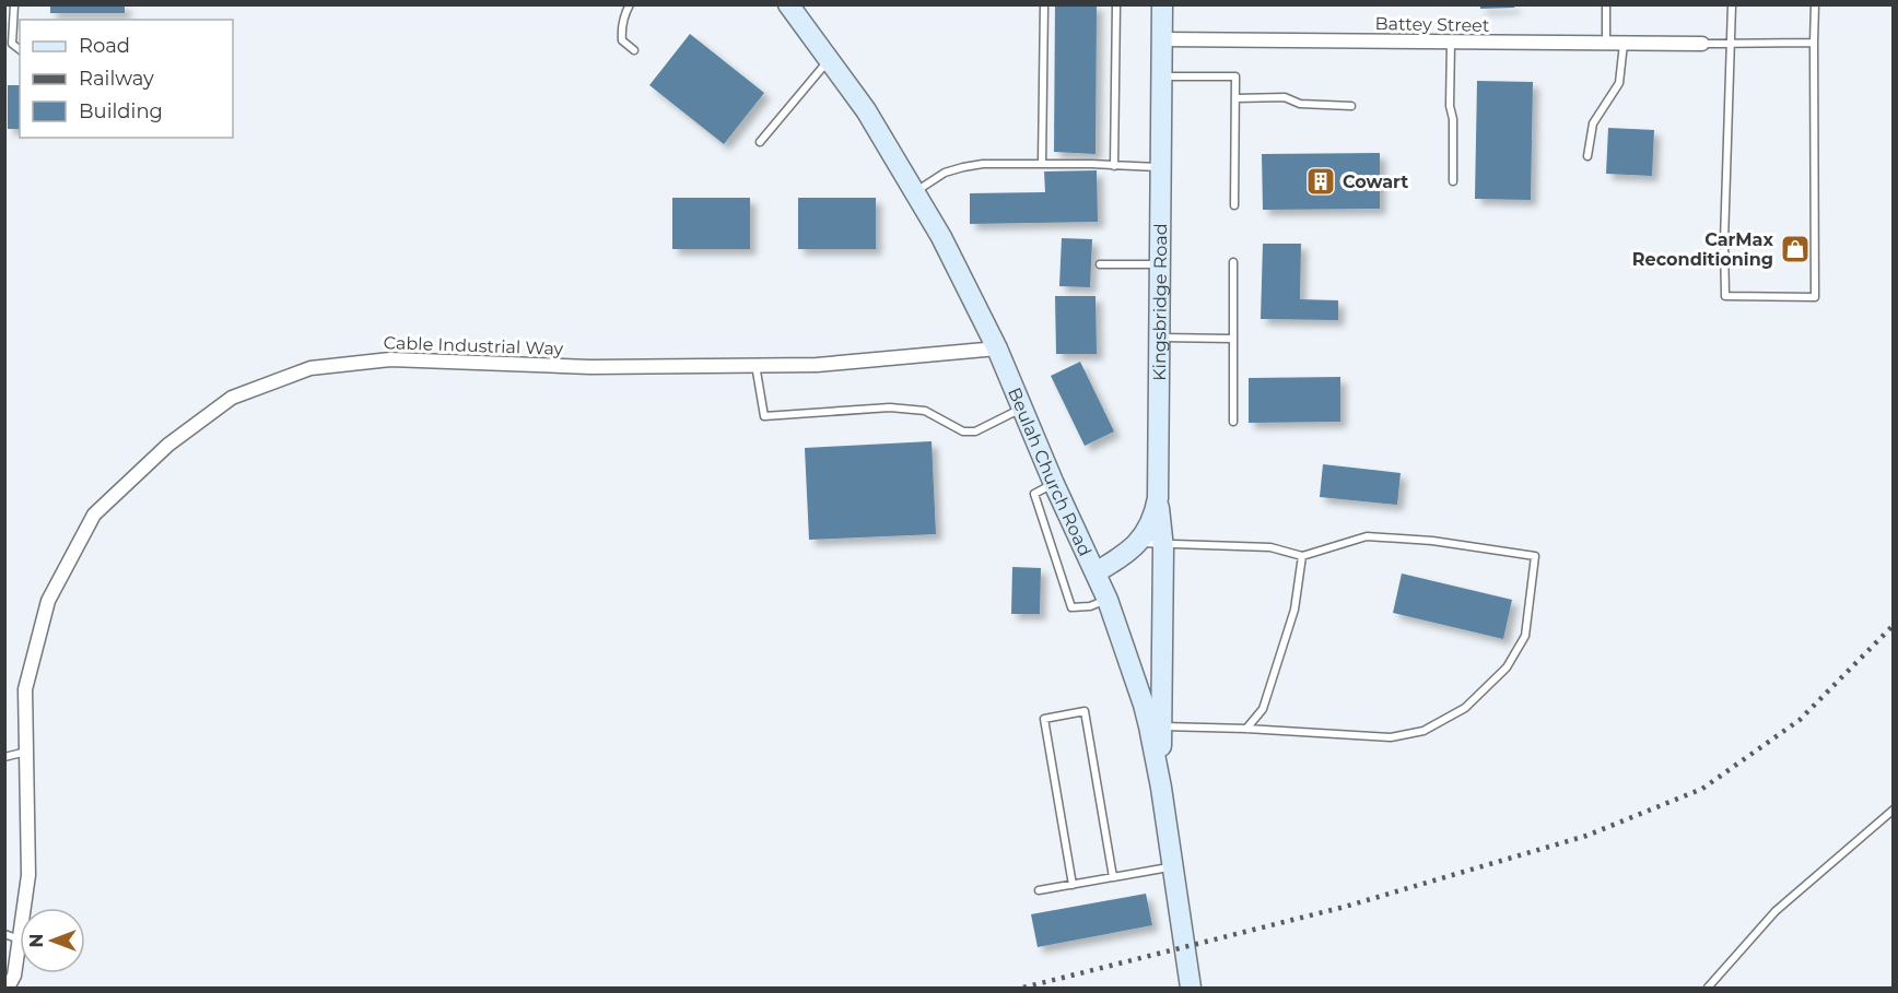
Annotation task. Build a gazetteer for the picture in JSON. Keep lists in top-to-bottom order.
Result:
{
  "streets": {
    "street": [
      "Battey Street",
      "Kingsbridge Road",
      "Cable Industrial Way",
      "Beulah Church Road"
    ]
  },
  "crossings": [
    ["Battey Street", "Kingsbridge Road"],
    ["Kingsbridge Road", "Beulah Church Road"],
    ["Cable Industrial Way", "Beulah Church Road"]
  ],
  "places": {
    "building": ["Cowart"],
    "shop": ["CarMax Reconditioning"]
  },
  "legend": ["Road", "Railway", "Building"],
  "north": "left"
}
